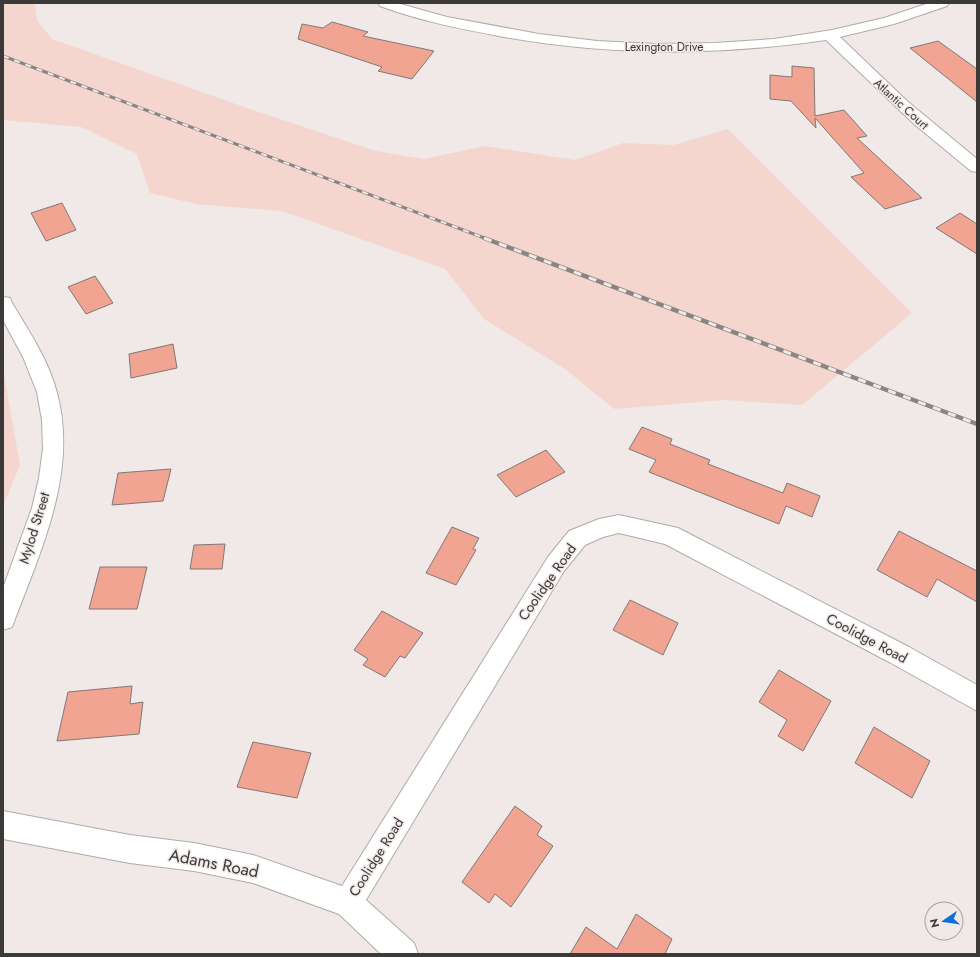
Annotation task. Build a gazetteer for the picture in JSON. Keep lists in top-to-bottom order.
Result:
{
  "streets": {
    "street": [
      "Lexington Drive",
      "Atlantic Court",
      "Mylod Street",
      "Coolidge Road",
      "Adams Road"
    ]
  },
  "crossings": [
    ["Lexington Drive", "Atlantic Court"],
    ["Coolidge Road", "Adams Road"]
  ],
  "north": "left"
}
